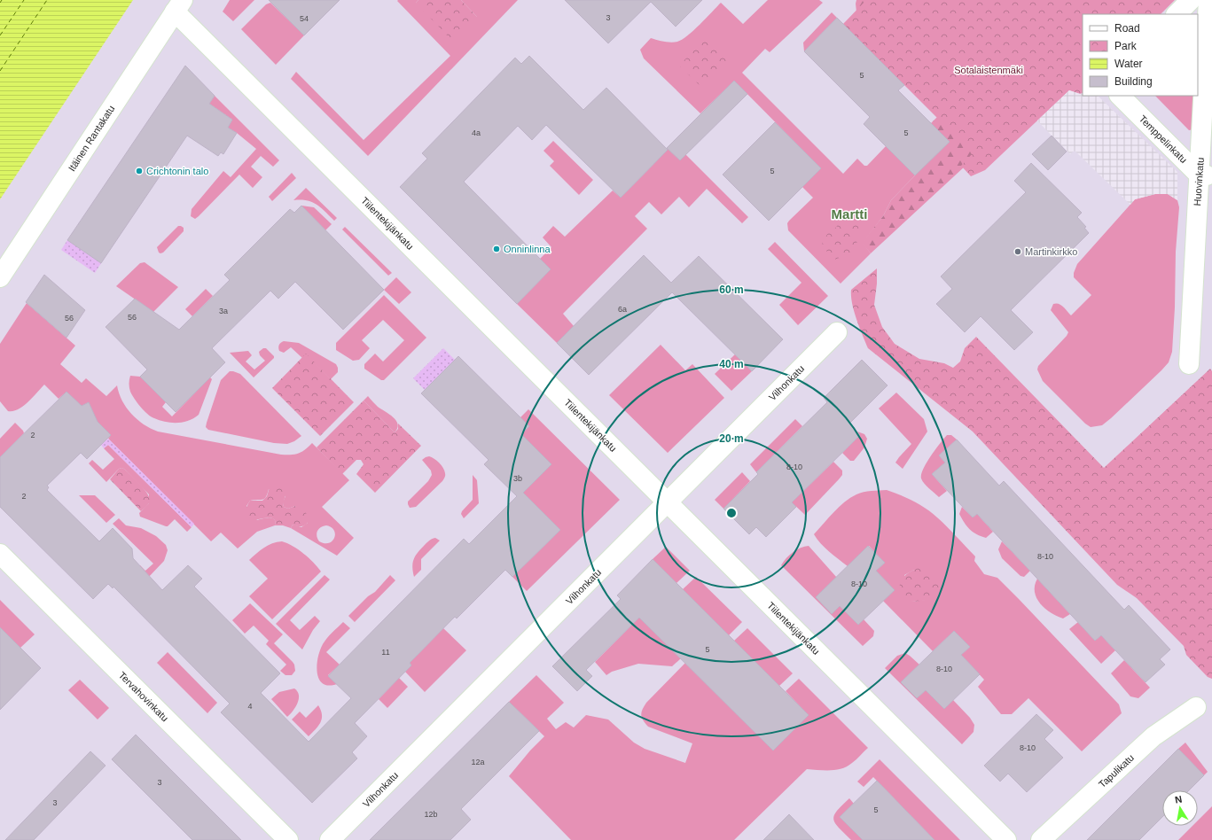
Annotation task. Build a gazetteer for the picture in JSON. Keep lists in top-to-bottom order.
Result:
{
  "streets": {
    "street": [
      "Itäinen Rantakatu",
      "Temppelinkatu",
      "Huovinkatu",
      "Tiilentekijänkatu",
      "Vilhonkatu",
      "Tervahovinkatu",
      "Tapulikatu"
    ]
  },
  "crossings": [
    ["Itäinen Rantakatu", "Tiilentekijänkatu"],
    ["Temppelinkatu", "Huovinkatu"],
    ["Tiilentekijänkatu", "Vilhonkatu"]
  ],
  "districts": ["Martti"],
  "parks": ["Sotalaistenmäki"],
  "places": ["Crichtonin talo", "Onninlinna", "Martinkirkko"],
  "house_numbers": [
    "3",
    "54",
    "5",
    "4a",
    "5",
    "5",
    "6a",
    "3a",
    "56",
    "56",
    "2",
    "8-10",
    "3b",
    "2",
    "8-10",
    "8-10",
    "5",
    "11",
    "8-10",
    "4",
    "8-10",
    "12a",
    "3",
    "3",
    "5",
    "12b"
  ],
  "legend": [
    "Road",
    "Park",
    "Water",
    "Building"
  ],
  "north": "top",
  "rings": ["60 m", "40 m", "20 m"]
}
